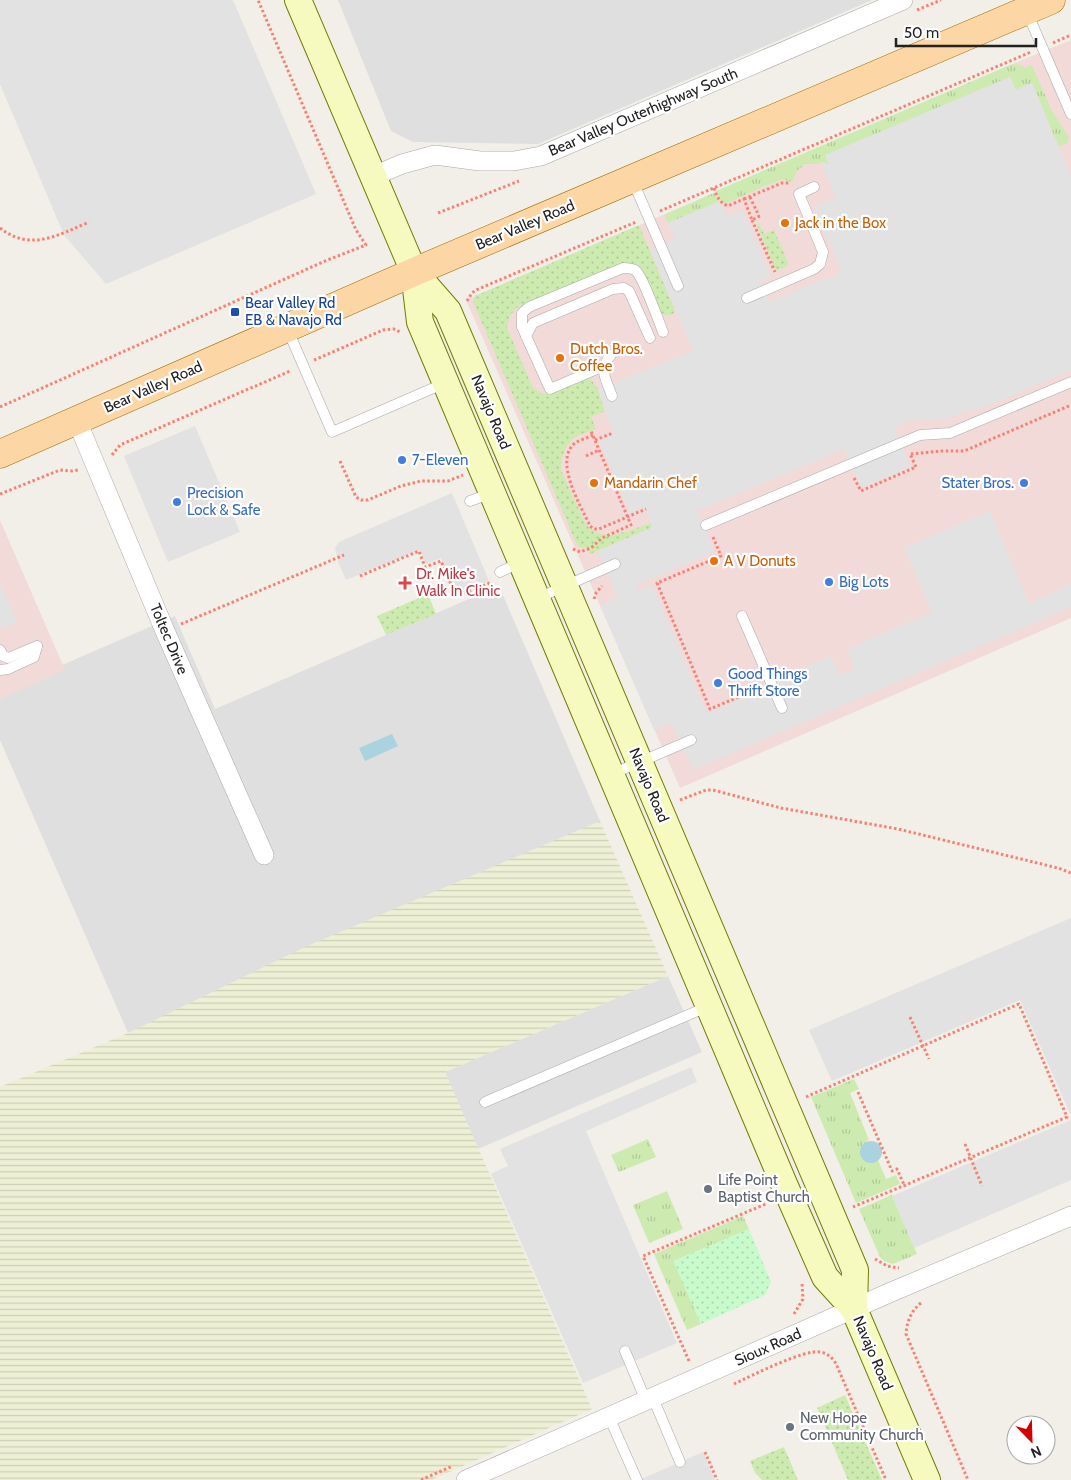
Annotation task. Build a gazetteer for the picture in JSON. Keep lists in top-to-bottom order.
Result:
{
  "streets": {
    "main road": ["Bear Valley Road", "Navajo Road"],
    "street": ["Bear Valley Outerhighway South", "Toltec Drive", "Sioux Road"]
  },
  "crossings": [
    ["Bear Valley Outerhighway South", "Navajo Road"],
    ["Bear Valley Road", "Navajo Road"],
    ["Bear Valley Road", "Toltec Drive"],
    ["Navajo Road", "Sioux Road"]
  ],
  "places": {
    "other": [
      "Jack in the Box",
      "Dutch Bros. Coffee",
      "7-Eleven",
      "Mandarin Chef",
      "Stater Bros.",
      "Precision Lock & Safe",
      "A V Donuts",
      "Big Lots",
      "Good Things Thrift Store",
      "Life Point Baptist Church",
      "New Hope Community Church"
    ],
    "transit": ["Bear Valley Rd EB & Navajo Rd"],
    "health": ["Dr. Mike's Walk In Clinic"]
  },
  "scale_bar": "50 m",
  "north": "bottom right"
}
